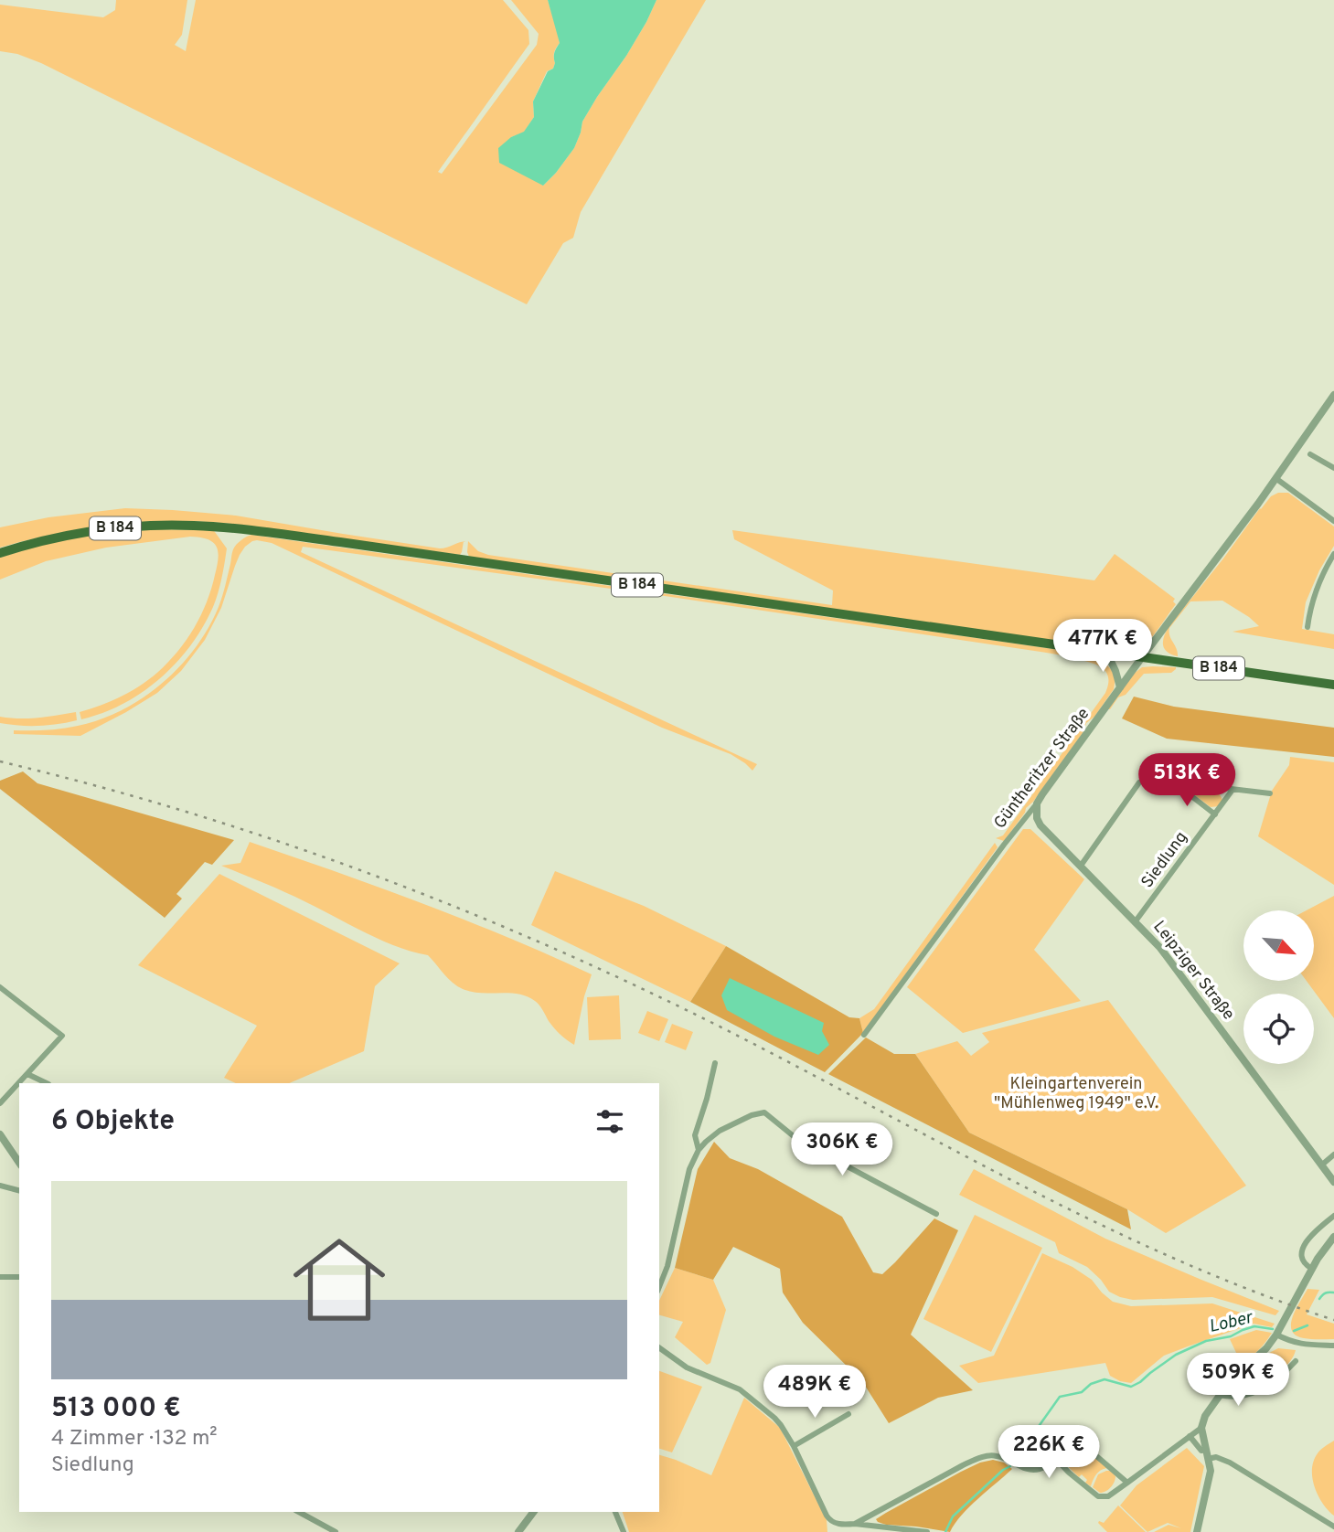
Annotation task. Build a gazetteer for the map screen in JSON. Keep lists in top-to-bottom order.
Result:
{
  "streets": {
    "main road": ["B 184"],
    "street": ["Güntheritzer Straße", "Siedlung", "Leipziger Straße"]
  },
  "crossings": [
    ["B 184", "Güntheritzer Straße"],
    ["Güntheritzer Straße", "Leipziger Straße"],
    ["Siedlung", "Leipziger Straße"]
  ],
  "water": ["Lober"],
  "parks": ["Kleingartenverein \"Mühlenweg 1949\" e.V."],
  "north": "bottom right",
  "page": {
    "price": [
      "477K €",
      "513K €",
      "306K €",
      "509K €",
      "489K €",
      "226K €"
    ],
    "heading": "6 Objekte",
    "list": [
      {
        "name": "513 000 €",
        "note": "4 Zimmer · 132 m² · Siedlung"
      }
    ]
  }
}
